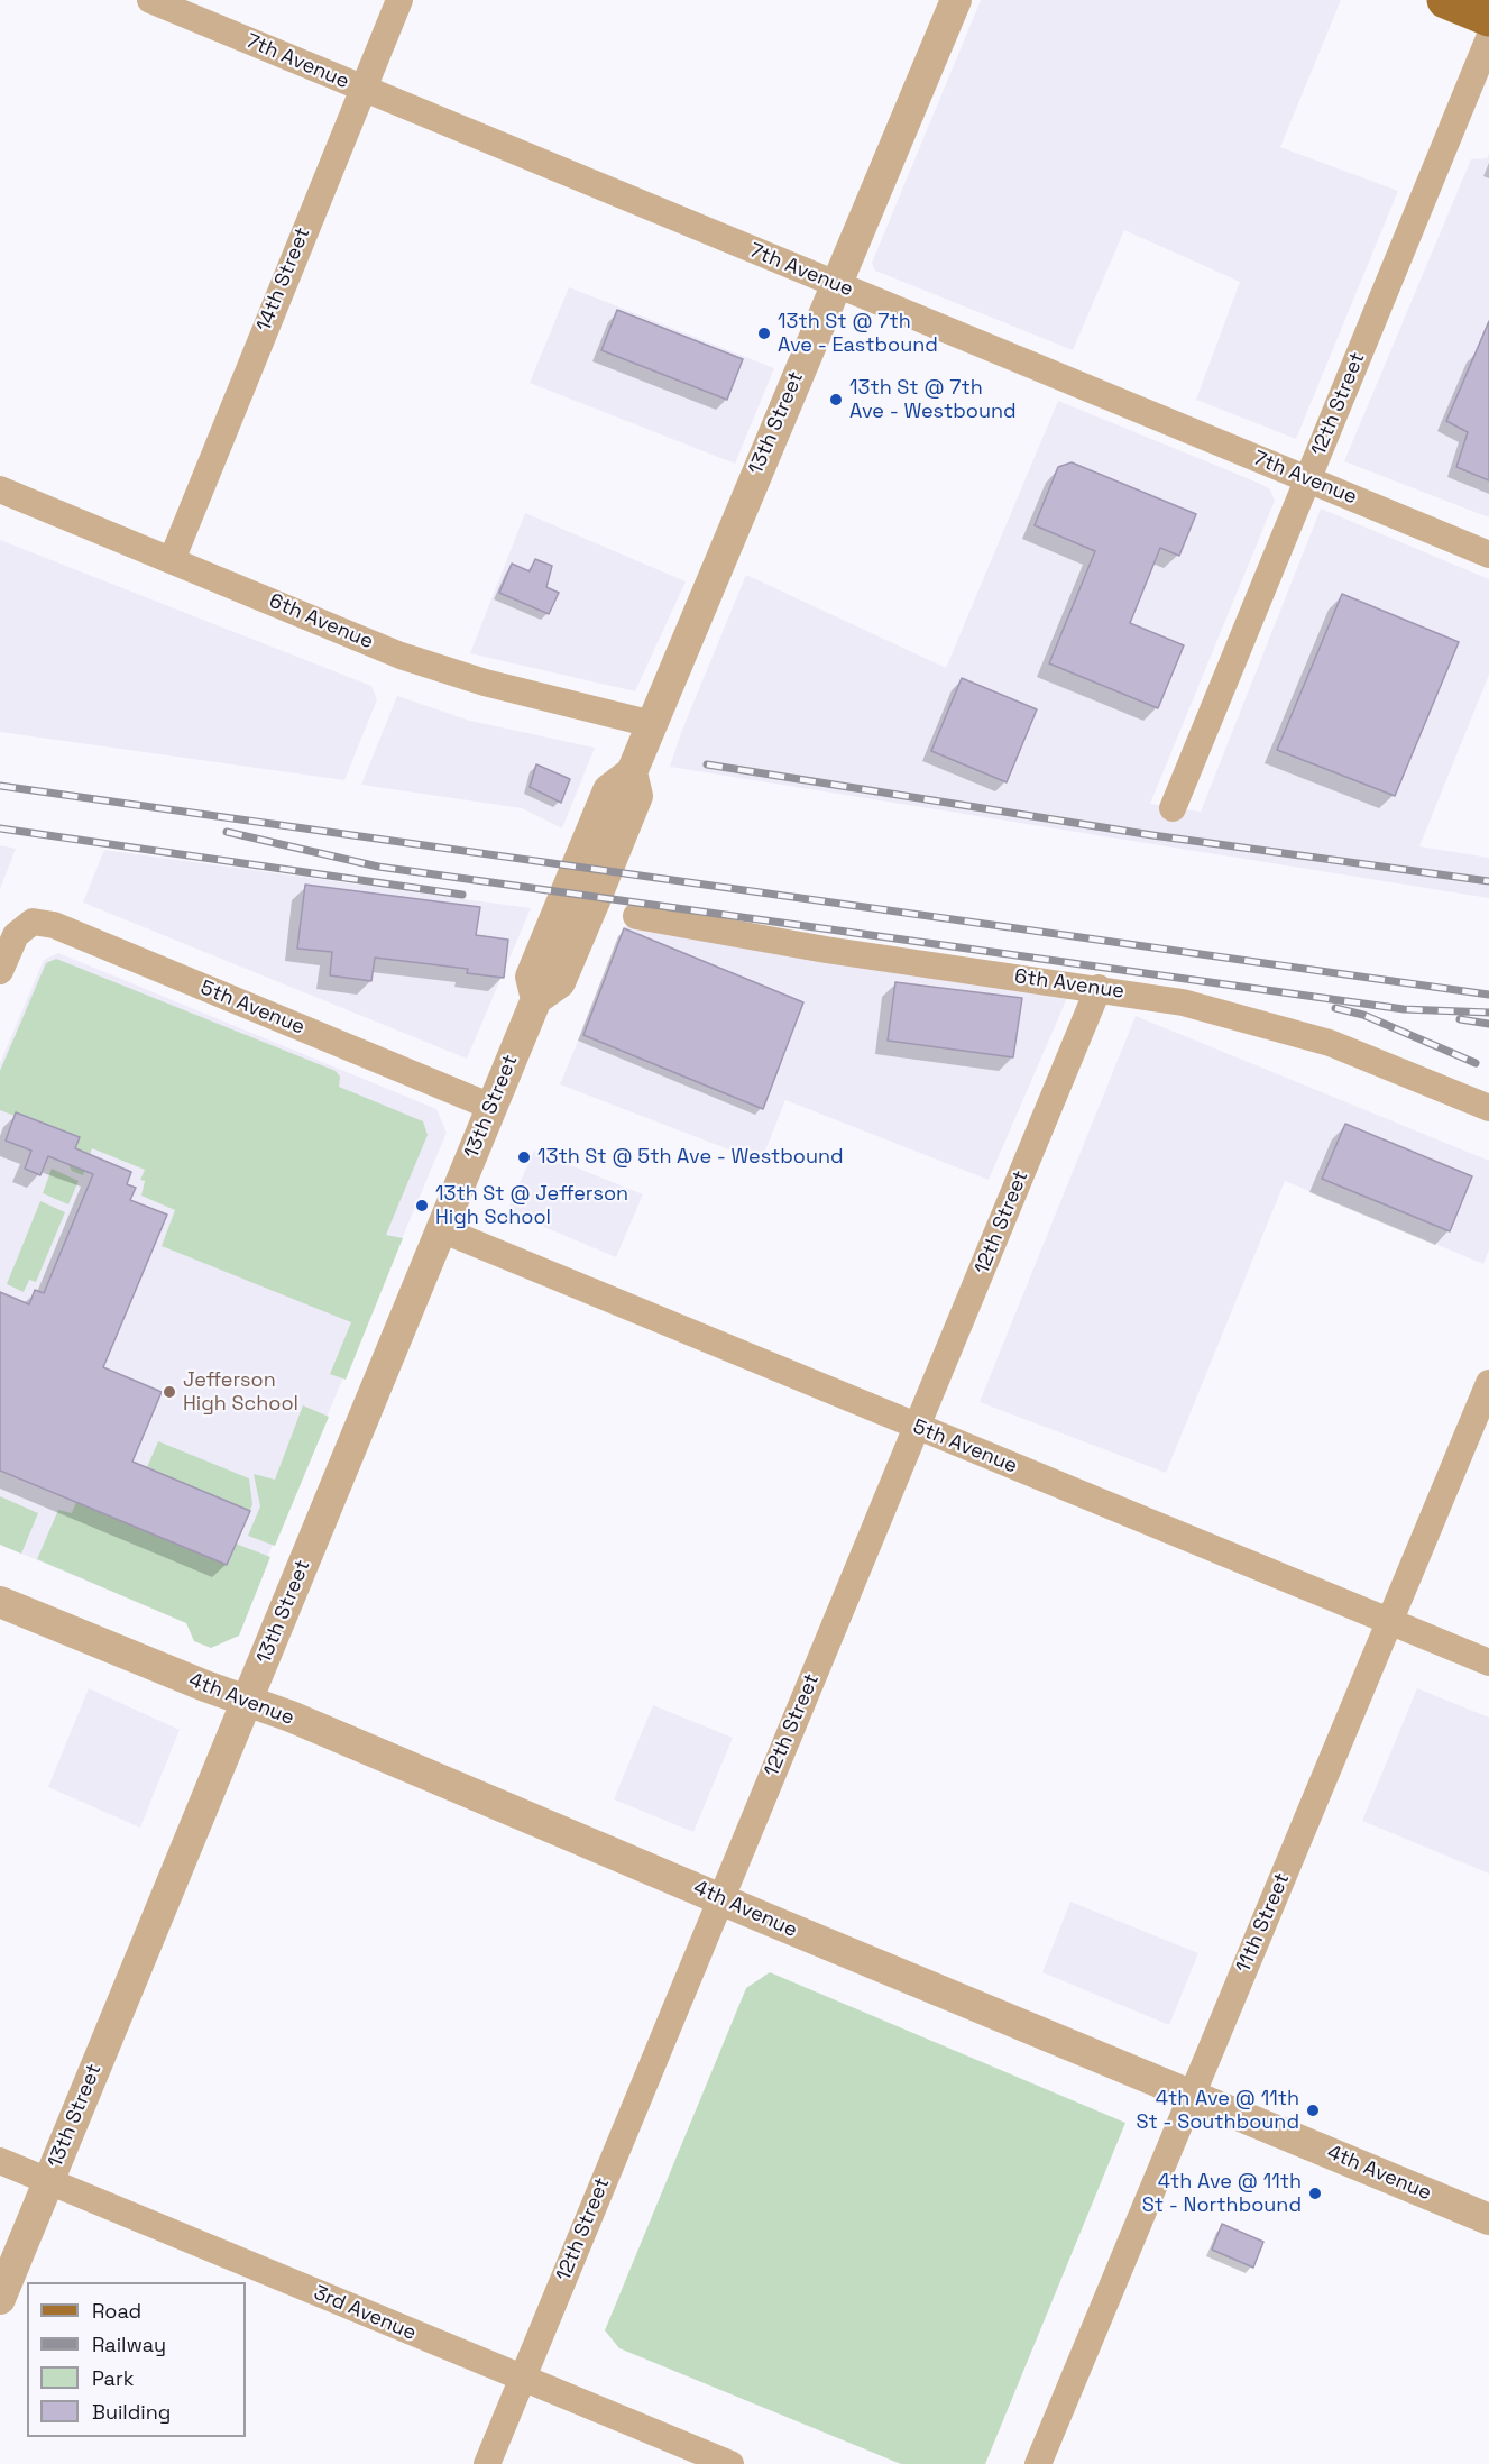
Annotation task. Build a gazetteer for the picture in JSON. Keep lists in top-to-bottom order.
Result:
{
  "streets": {
    "street": [
      "7th Avenue",
      "14th Street",
      "12th Street",
      "13th Street",
      "6th Avenue",
      "5th Avenue",
      "4th Avenue",
      "11th Street",
      "3rd Avenue"
    ]
  },
  "crossings": [
    ["7th Avenue", "14th Street"],
    ["7th Avenue", "12th Street"],
    ["7th Avenue", "13th Street"],
    ["14th Street", "6th Avenue"],
    ["12th Street", "6th Avenue"],
    ["12th Street", "5th Avenue"],
    ["12th Street", "4th Avenue"],
    ["12th Street", "3rd Avenue"],
    ["13th Street", "6th Avenue"],
    ["13th Street", "5th Avenue"],
    ["13th Street", "4th Avenue"],
    ["13th Street", "3rd Avenue"],
    ["5th Avenue", "11th Street"],
    ["4th Avenue", "11th Street"]
  ],
  "places": [
    "13th St @ 7th Ave - Eastbound",
    "13th St @ 7th Ave - Westbound",
    "13th St @ 5th Ave - Westbound",
    "13th St @ Jefferson High School",
    "Jefferson High School",
    "4th Ave @ 11th St - Southbound",
    "4th Ave @ 11th St - Northbound"
  ],
  "legend": [
    "Road",
    "Railway",
    "Park",
    "Building"
  ]
}
